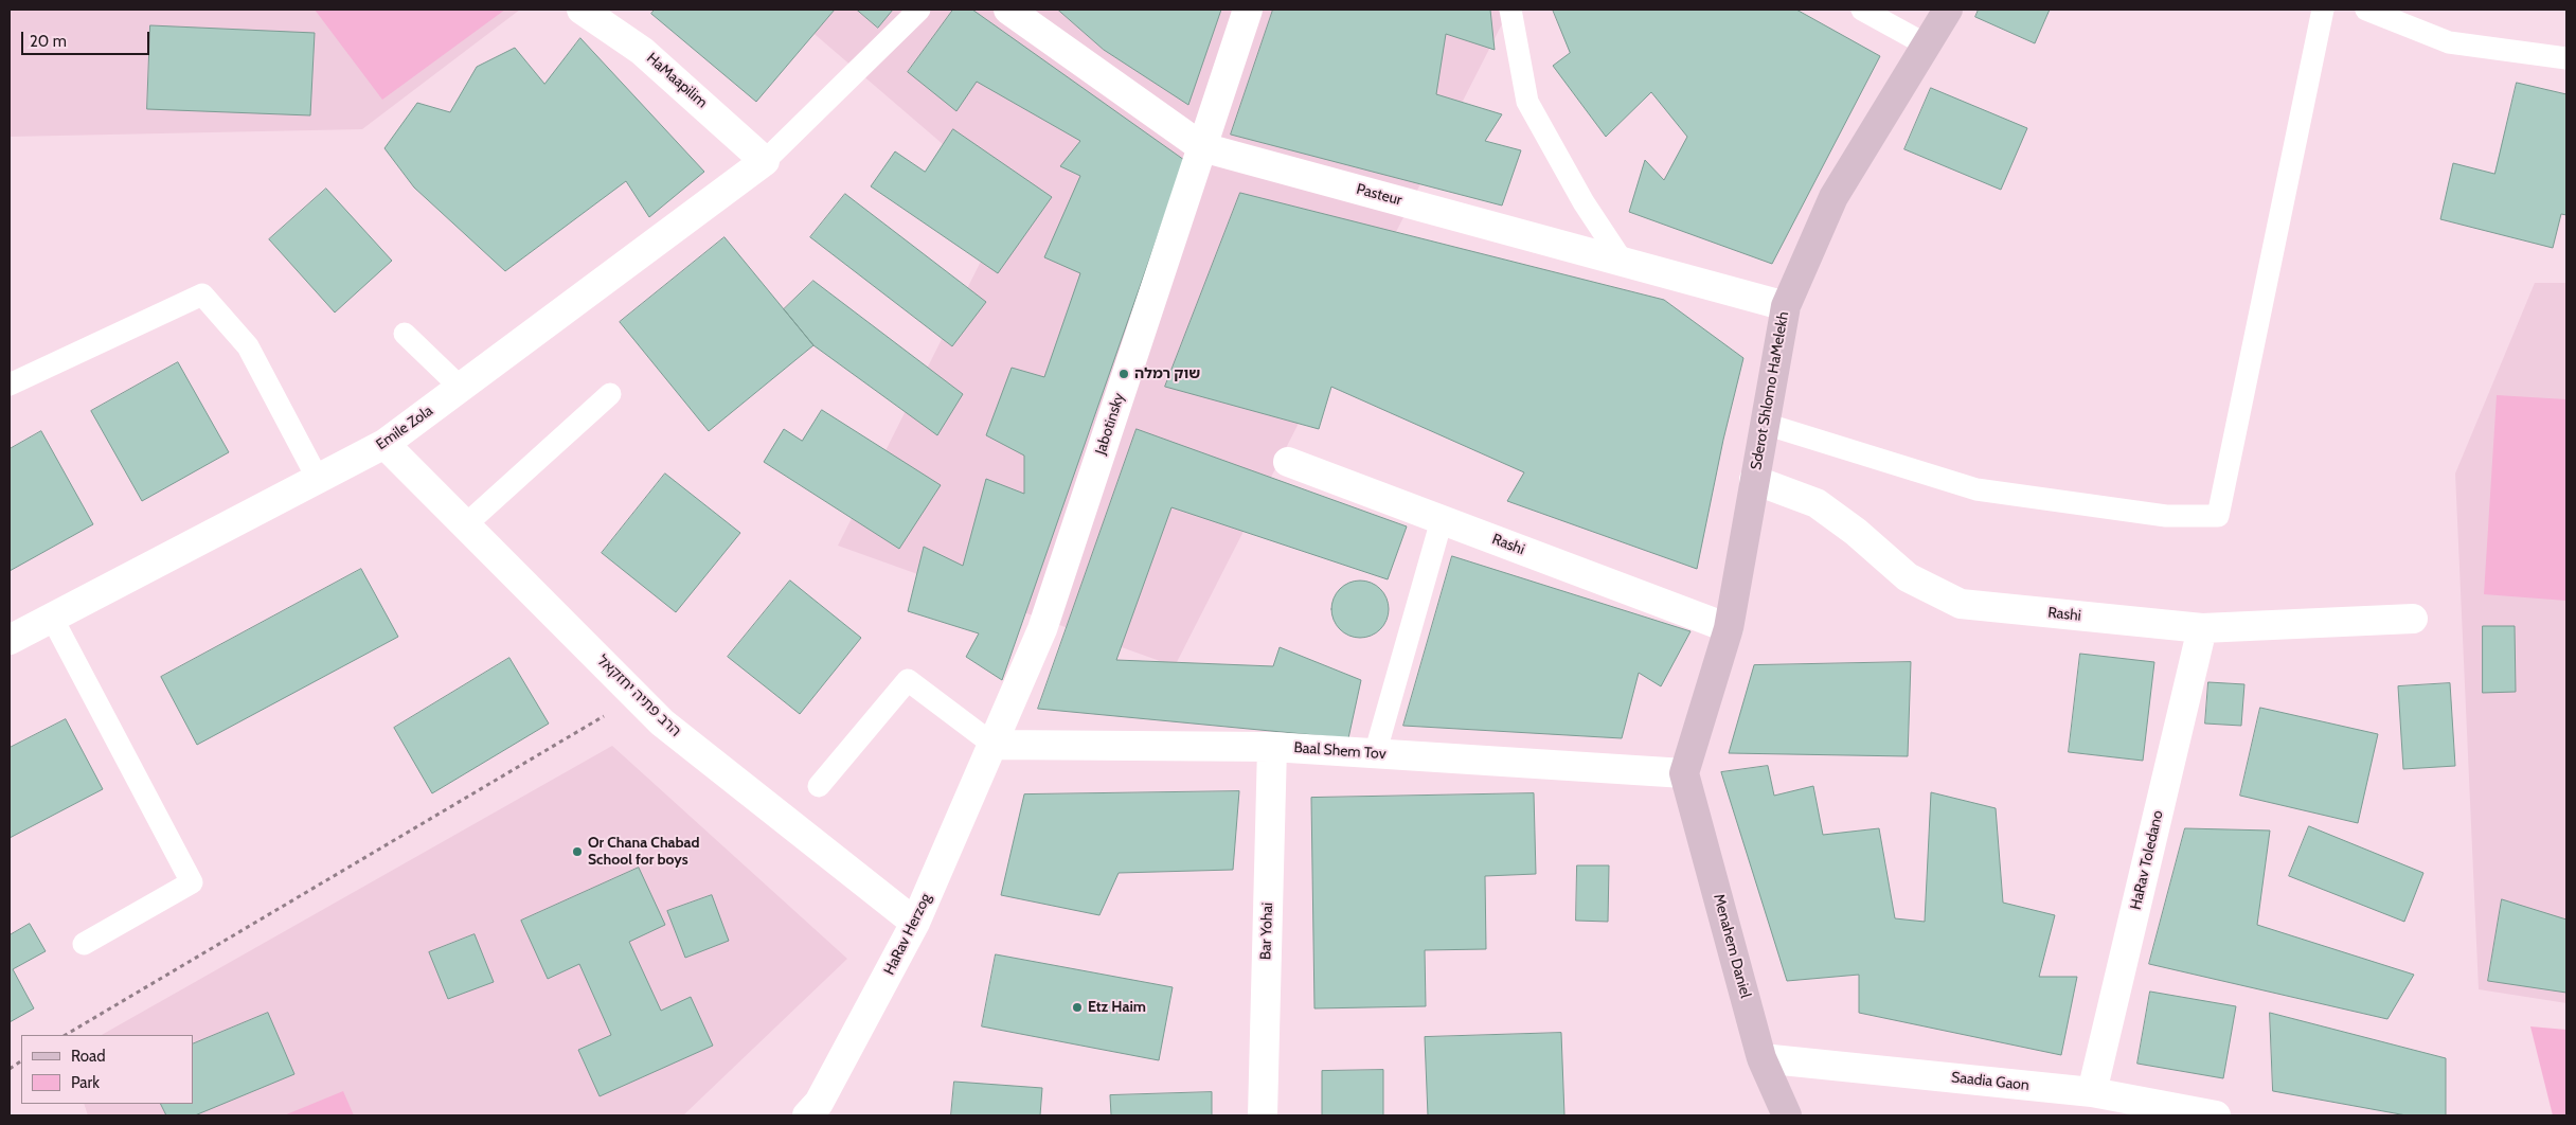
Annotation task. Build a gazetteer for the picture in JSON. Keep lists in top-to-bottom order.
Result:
{
  "streets": {
    "street": [
      "HaMaapilim",
      "Pasteur",
      "Sderot Shlomo HaMelekh",
      "Jabotinsky",
      "Emile Zola",
      "Rashi",
      "הרב פתיה יחזקאל",
      "Baal Shem Tov",
      "HaRav Toledano",
      "Bar Yohai",
      "HaRav Herzog",
      "Menahem Daniel",
      "Saadia Gaon"
    ]
  },
  "crossings": [
    ["HaMaapilim", "Emile Zola"],
    ["Pasteur", "Sderot Shlomo HaMelekh"],
    ["Pasteur", "Jabotinsky"],
    ["Sderot Shlomo HaMelekh", "Rashi"],
    ["Sderot Shlomo HaMelekh", "Baal Shem Tov"],
    ["Sderot Shlomo HaMelekh", "Menahem Daniel"],
    ["Jabotinsky", "Baal Shem Tov"],
    ["Jabotinsky", "HaRav Herzog"],
    ["Emile Zola", "הרב פתיה יחזקאל"],
    ["Rashi", "HaRav Toledano"],
    ["הרב פתיה יחזקאל", "HaRav Herzog"],
    ["Baal Shem Tov", "Bar Yohai"],
    ["Baal Shem Tov", "HaRav Herzog"],
    ["Baal Shem Tov", "Menahem Daniel"],
    ["HaRav Toledano", "Saadia Gaon"],
    ["Menahem Daniel", "Saadia Gaon"]
  ],
  "places": ["שוק רמלה", "Or Chana Chabad School for boys", "Etz Haim"],
  "legend": ["Road", "Park"],
  "scale_bar": "20 m"
}
